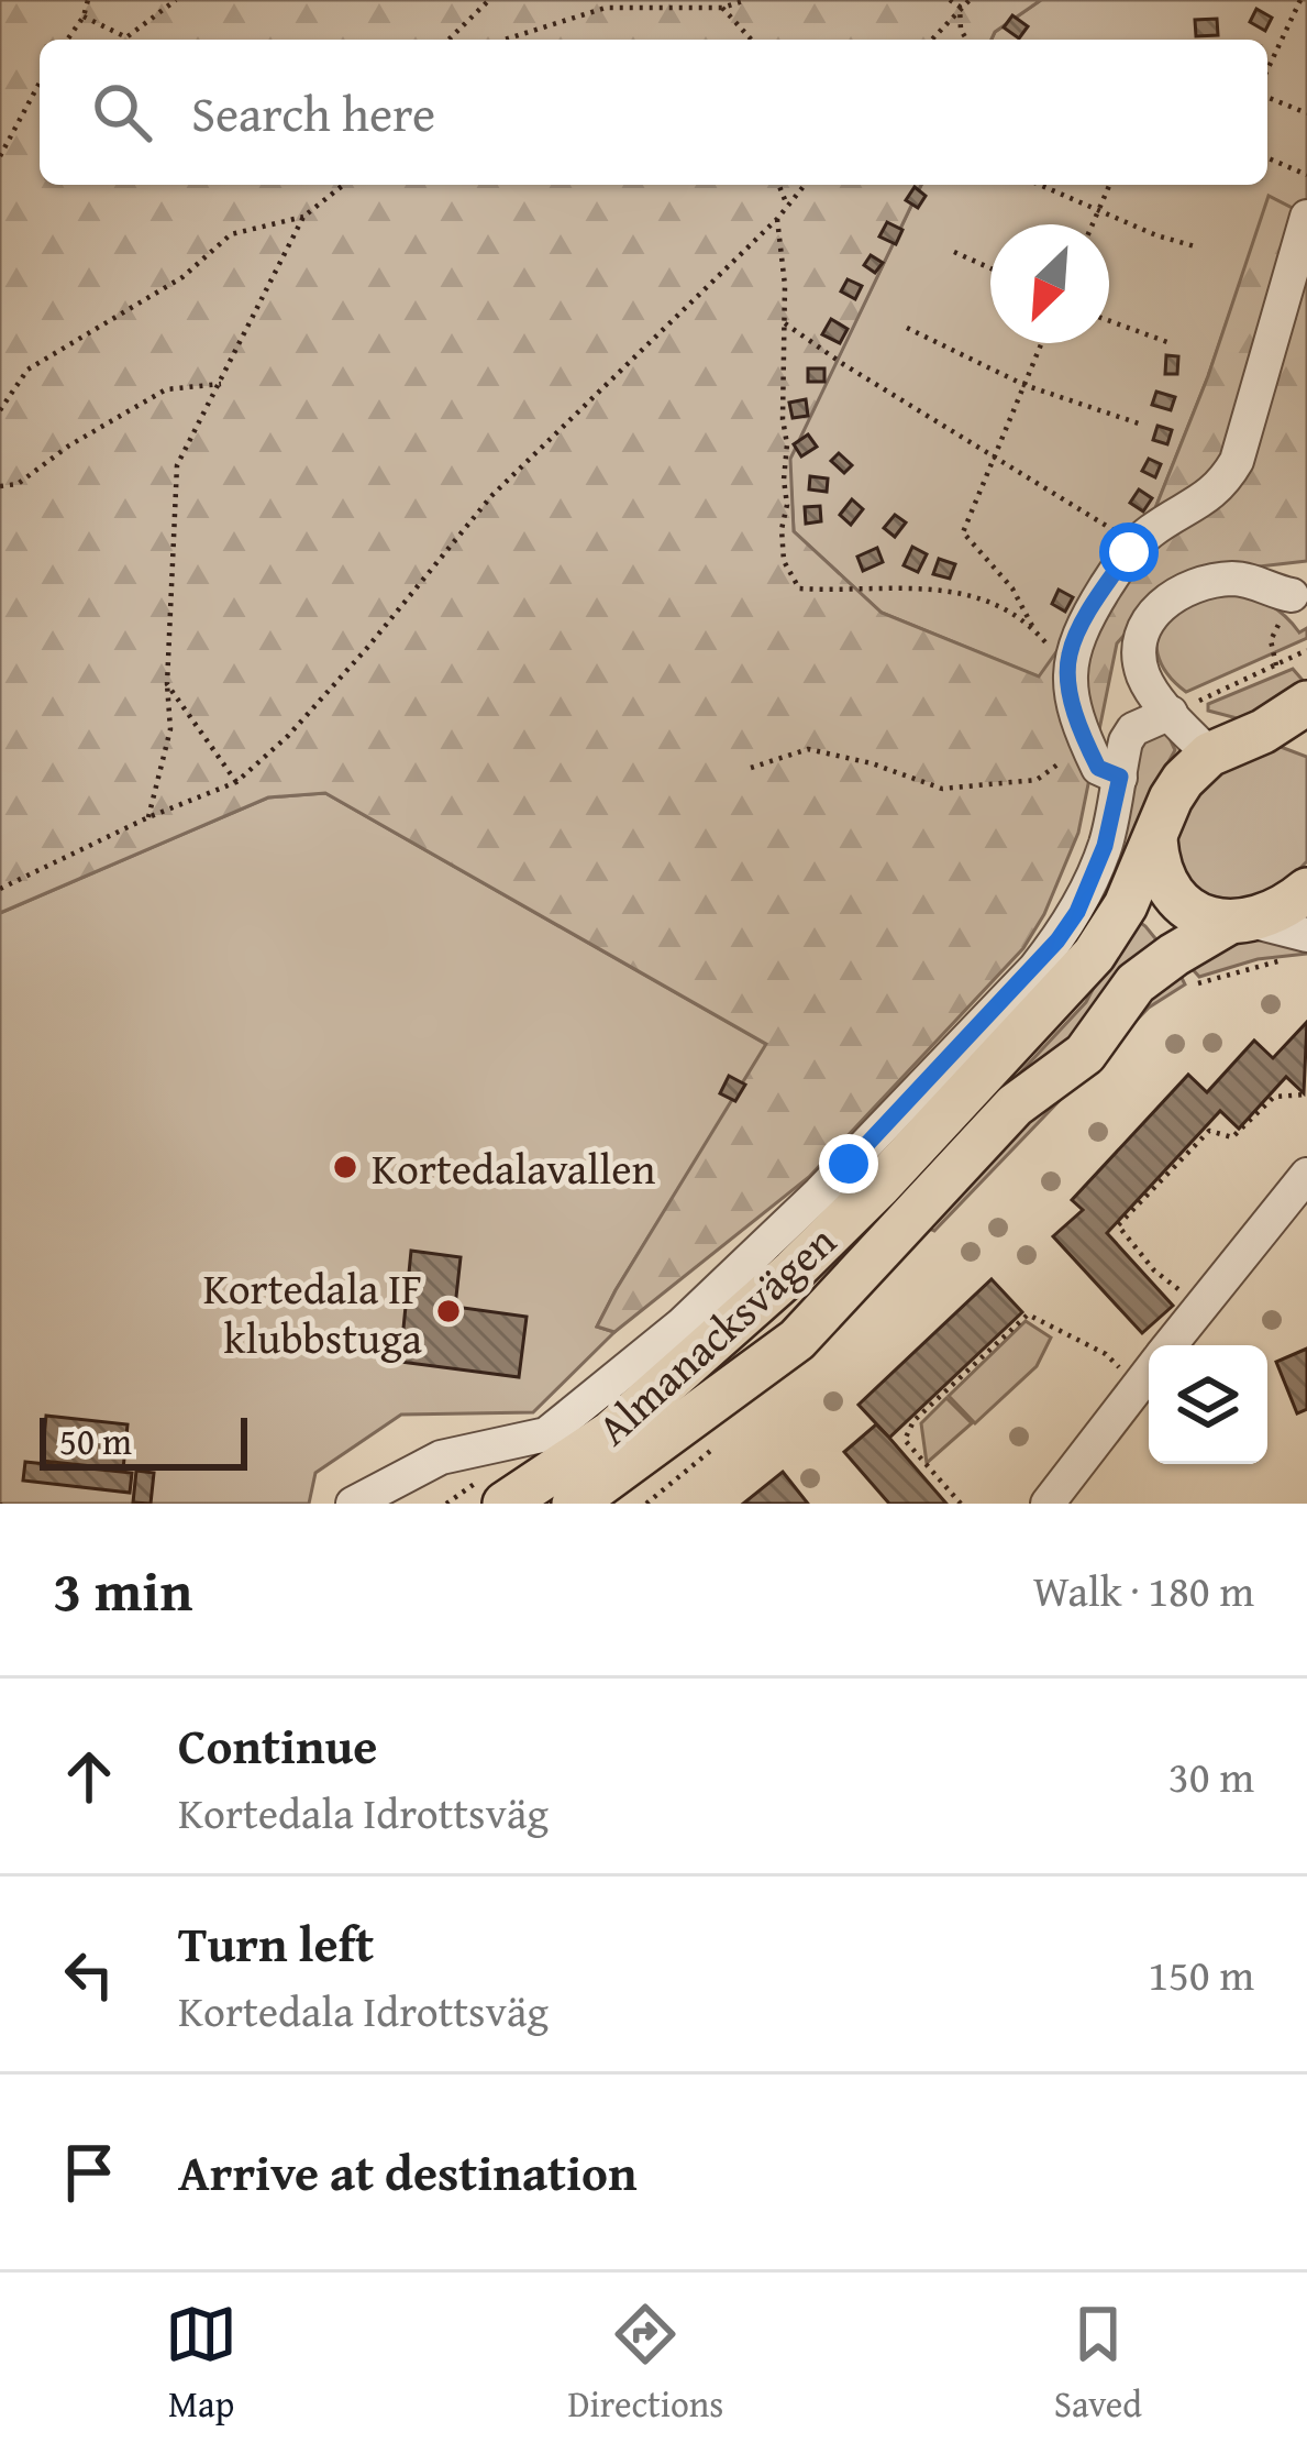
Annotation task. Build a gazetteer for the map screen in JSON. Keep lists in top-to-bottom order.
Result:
{
  "streets": {
    "main road": ["Almanacksvägen"]
  },
  "places": ["Kortedalavallen", "Kortedala IF klubbstuga"],
  "scale_bar": "50 m",
  "north": "bottom left",
  "page": {
    "search": "Search here",
    "scale": "50 m",
    "heading": ["3 min", "Walk · 180 m"],
    "list": [
      ["Continue", "Kortedala Idrottsväg", "30 m"],
      ["Turn left", "Kortedala Idrottsväg", "150 m"],
      "Arrive at destination"
    ],
    "nav": ["Map", "Directions", "Saved"]
  }
}
